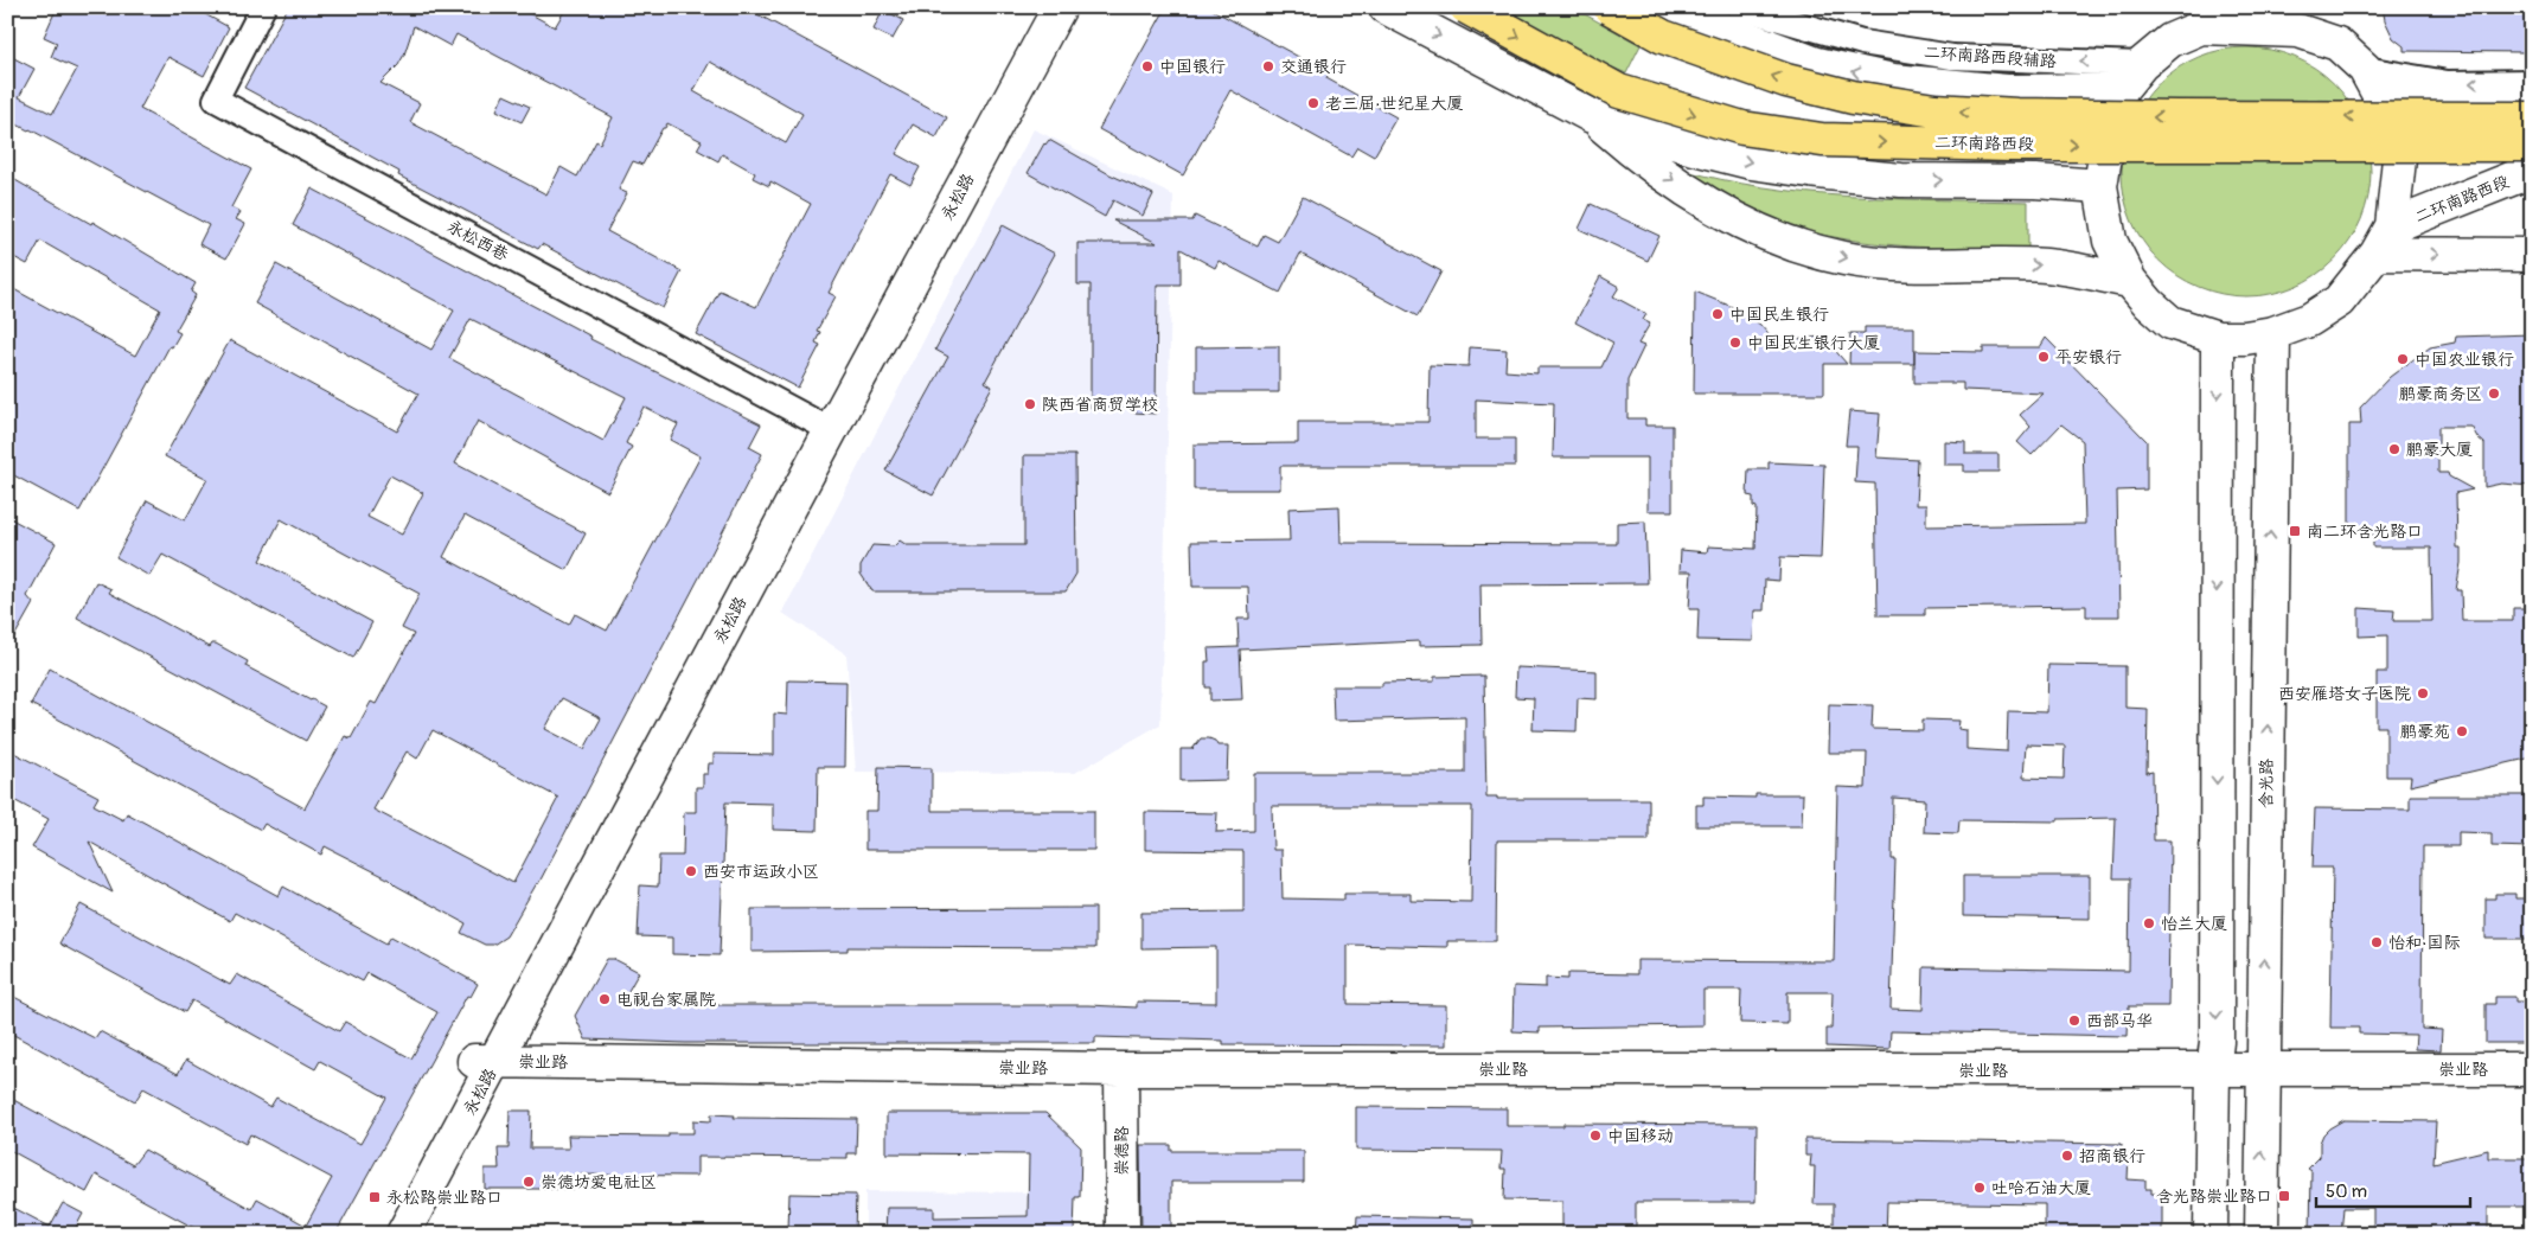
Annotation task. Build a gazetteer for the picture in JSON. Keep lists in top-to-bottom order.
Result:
{
  "streets": {
    "highway": ["二环南路西段"],
    "main road": [
      "永松路",
      "含光路",
      "崇业路",
      "崇德路"
    ],
    "street": ["二环南路西段辅路", "永松西巷"]
  },
  "crossings": [
    ["永松路", "永松西巷"],
    ["永松路", "崇业路"],
    ["含光路", "崇业路"],
    ["崇业路", "崇德路"]
  ],
  "one_way": ["二环南路西段辅路"],
  "places": {
    "other": [
      "中国银行",
      "交通银行",
      "老三届·世纪星大厦",
      "中国民生银行",
      "中国民生银行大厦",
      "平安银行",
      "中国农业银行",
      "鹏豪商务区",
      "陕西省商贸学校",
      "鹏豪大厦",
      "西安雁塔女子医院",
      "鹏豪苑",
      "西安市运政小区",
      "怡兰大厦",
      "怡和·国际",
      "电视台家属院",
      "西部马华",
      "中国移动",
      "招商银行",
      "崇德坊爱电社区",
      "吐哈石油大厦"
    ],
    "transit": ["南二环含光路口", "含光路崇业路口", "永松路崇业路口"]
  },
  "scale_bar": "50 m"
}
